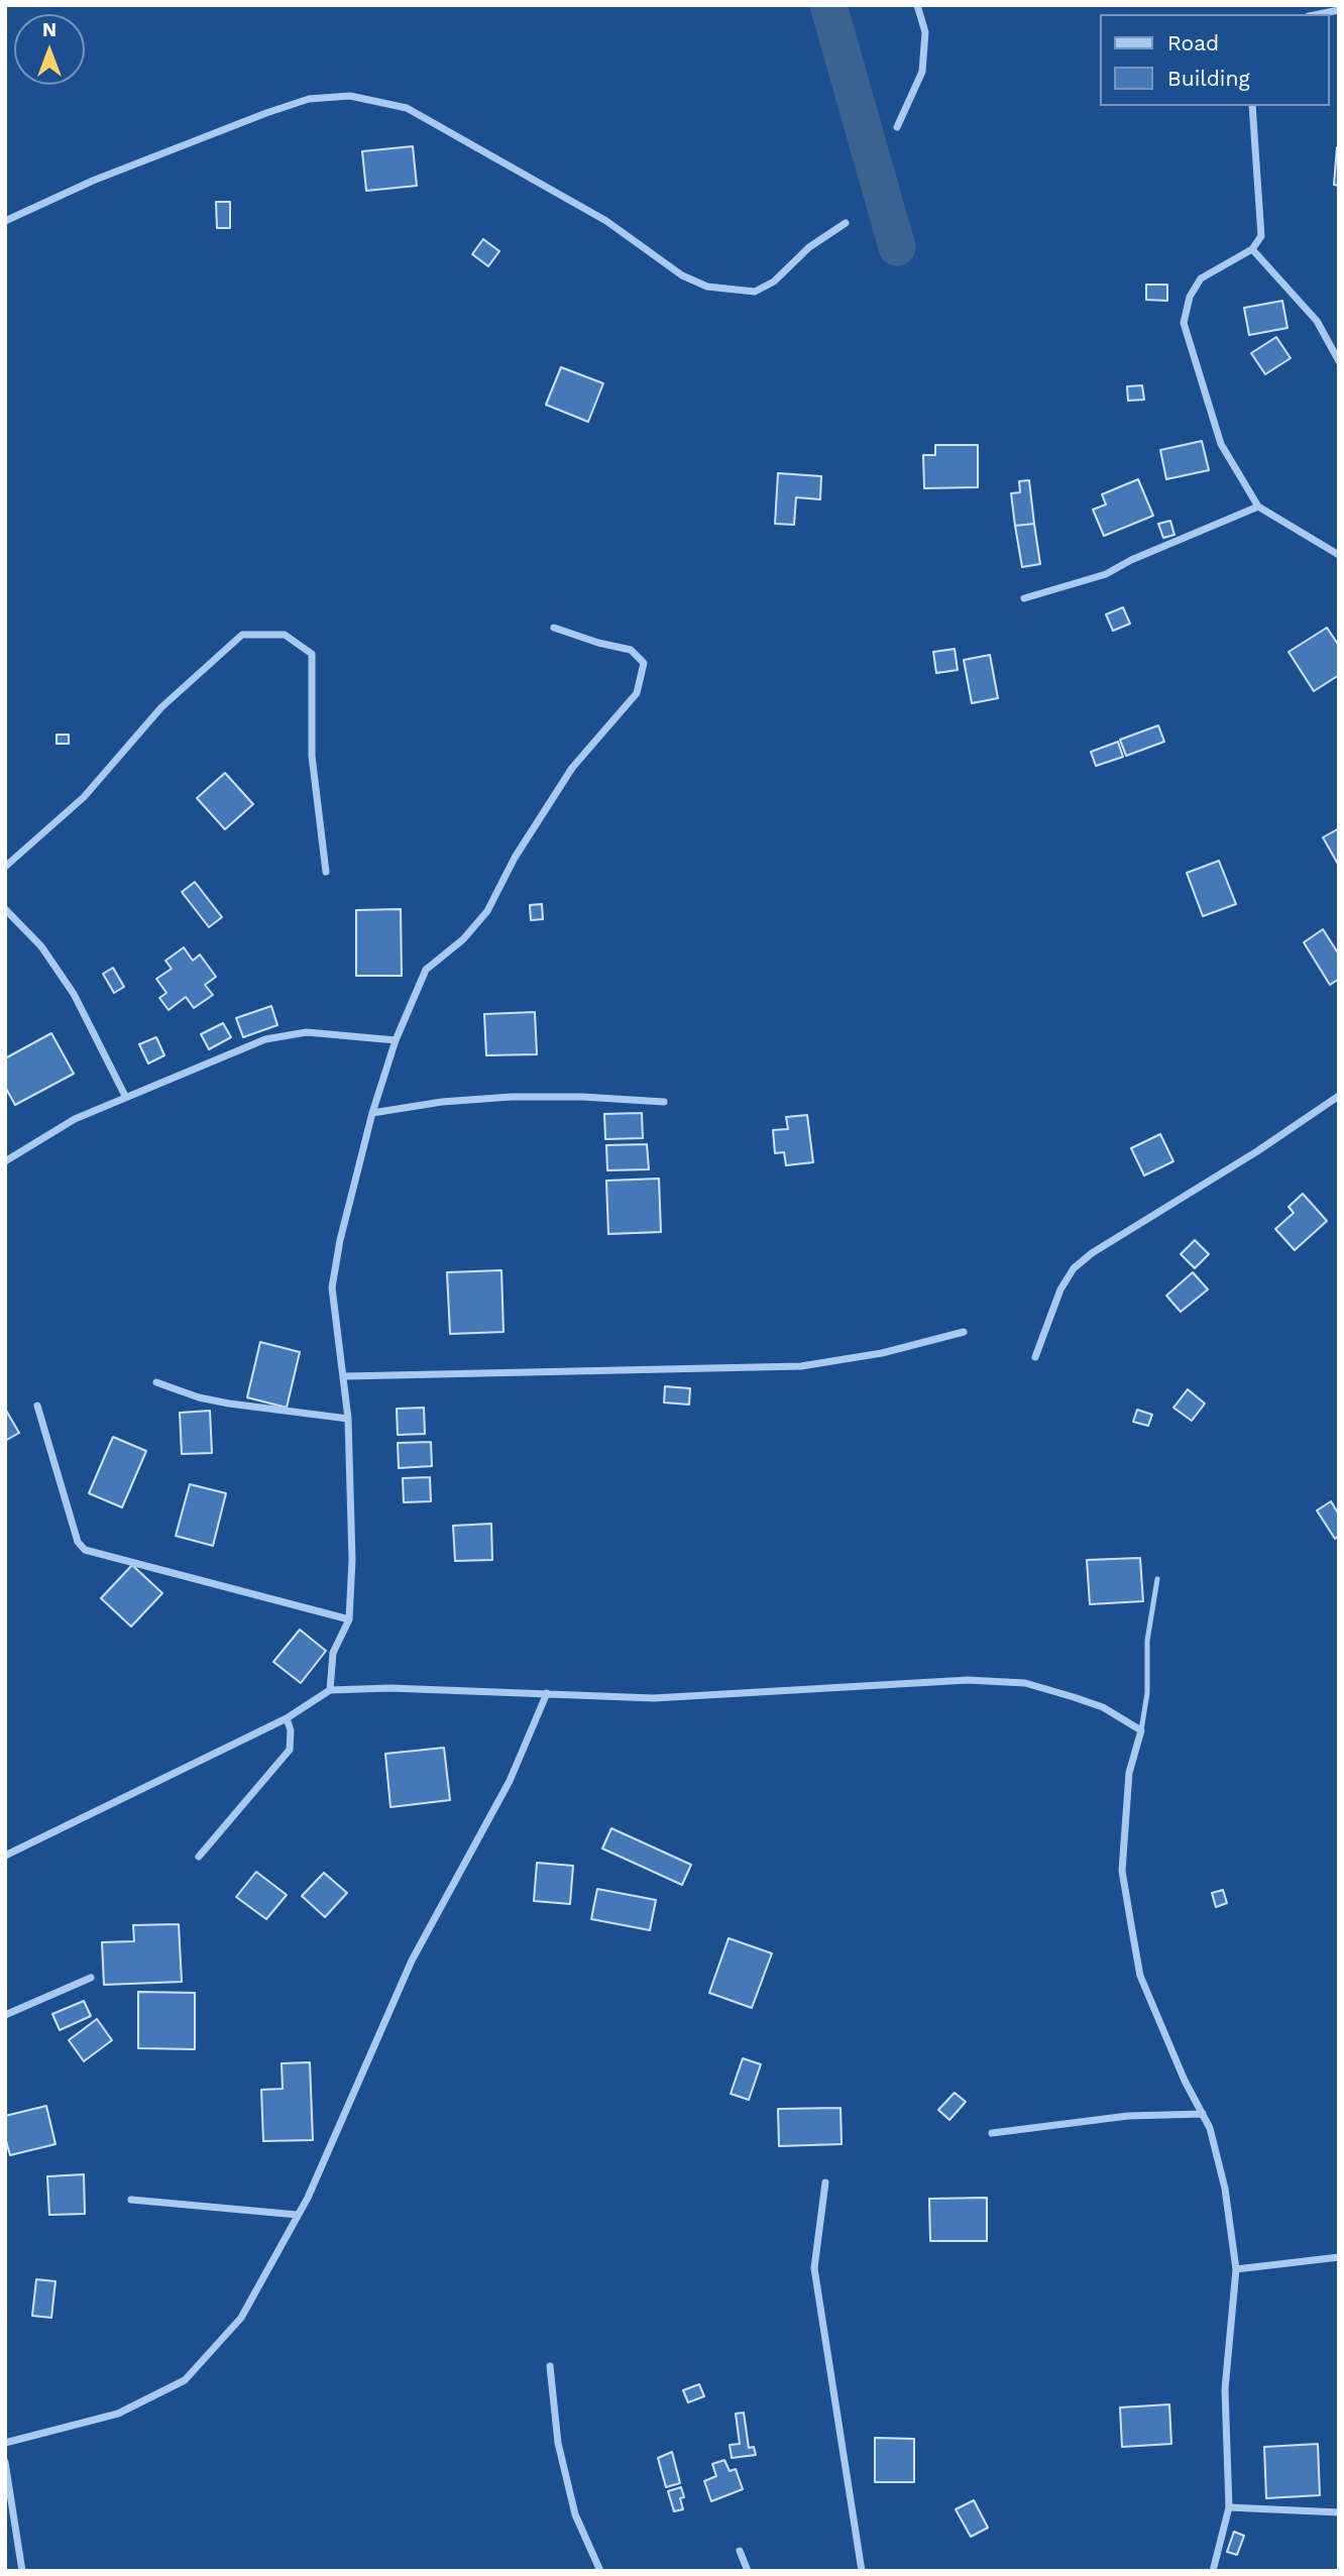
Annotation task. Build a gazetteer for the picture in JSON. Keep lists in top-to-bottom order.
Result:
{
  "legend": ["Road", "Building"],
  "north": "top"
}
